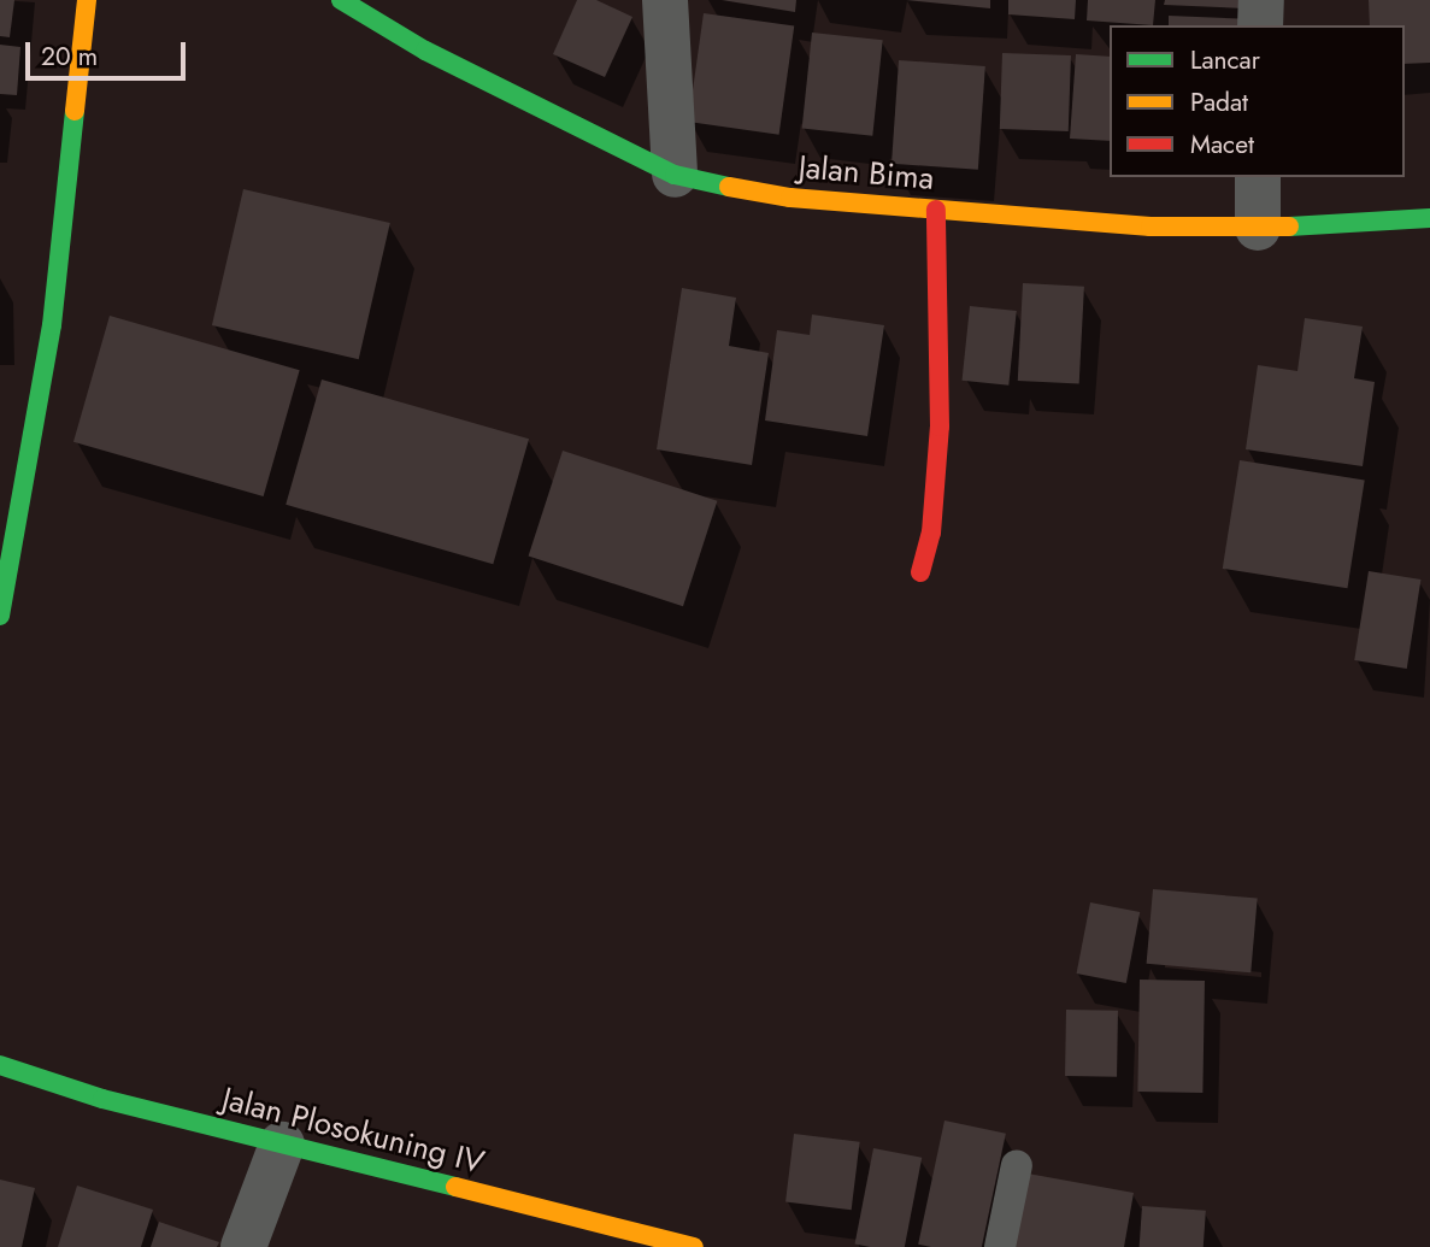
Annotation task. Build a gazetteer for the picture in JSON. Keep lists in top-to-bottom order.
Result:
{
  "streets": {
    "street": ["Jalan Bima", "Jalan Plosokuning IV"]
  },
  "legend": ["Lancar", "Padat", "Macet"],
  "scale_bar": "20 m"
}
